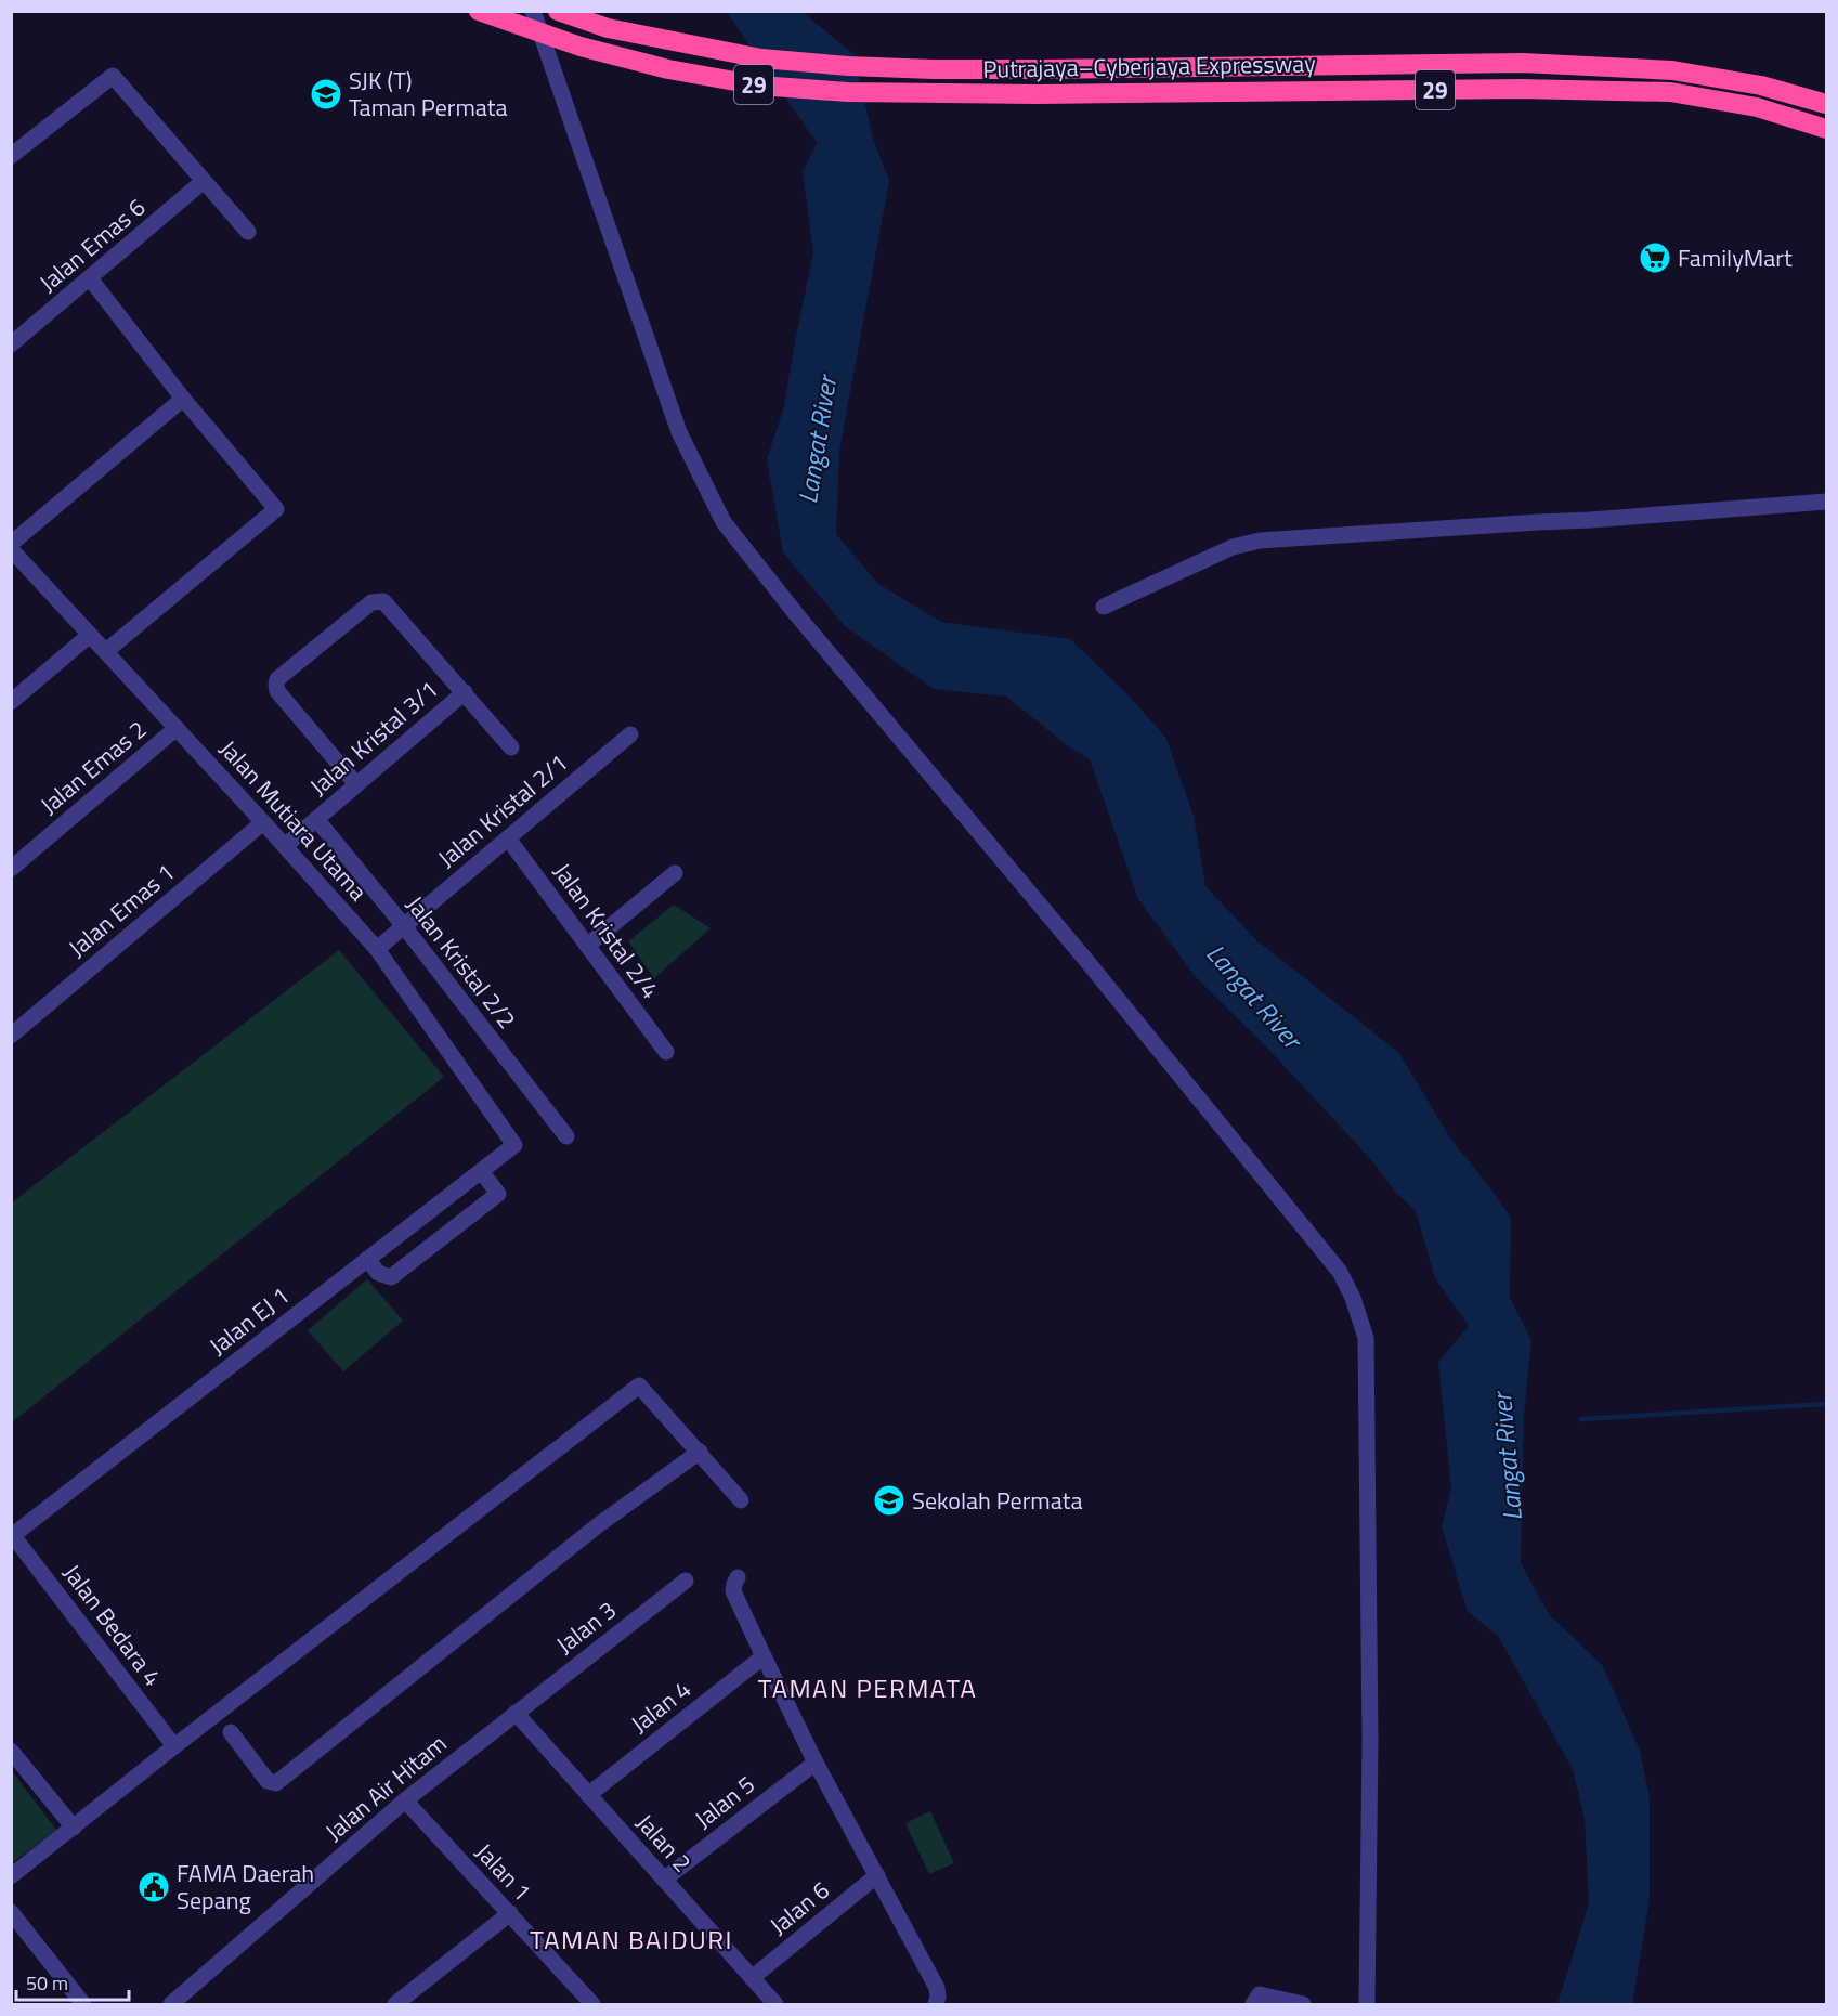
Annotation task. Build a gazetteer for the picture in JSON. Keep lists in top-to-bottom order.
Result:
{
  "streets": {
    "highway": ["Putrajaya–Cyberjaya Expressway", "29"],
    "street": [
      "Jalan Emas 6",
      "Jalan Kristal 3/1",
      "Jalan Emas 2",
      "Jalan Kristal 2/1",
      "Jalan Mutiara Utama",
      "Jalan Emas 1",
      "Jalan Kristal 2/4",
      "Jalan Kristal 2/2",
      "Jalan EJ 1",
      "Jalan Bedara 4",
      "Jalan 3",
      "Jalan 4",
      "Jalan Air Hitam",
      "Jalan 5",
      "Jalan 2",
      "Jalan 1",
      "Jalan 6"
    ]
  },
  "crossings": [
    ["Jalan Kristal 3/1", "Jalan Mutiara Utama"],
    ["Jalan Kristal 3/1", "Jalan Kristal 2/2"],
    ["Jalan Emas 2", "Jalan Mutiara Utama"],
    ["Jalan Kristal 2/1", "Jalan Mutiara Utama"],
    ["Jalan Kristal 2/1", "Jalan Kristal 2/4"],
    ["Jalan Kristal 2/1", "Jalan Kristal 2/2"],
    ["Jalan Mutiara Utama", "Jalan Emas 1"],
    ["Jalan Mutiara Utama", "Jalan EJ 1"],
    ["Jalan EJ 1", "Jalan Bedara 4"],
    ["Jalan 3", "Jalan Air Hitam"],
    ["Jalan 3", "Jalan 2"],
    ["Jalan 4", "Jalan 2"],
    ["Jalan Air Hitam", "Jalan 2"],
    ["Jalan Air Hitam", "Jalan 1"],
    ["Jalan 5", "Jalan 2"],
    ["Jalan 2", "Jalan 6"]
  ],
  "districts": ["TAMAN PERMATA", "TAMAN BAIDURI"],
  "water": ["Langat River"],
  "places": {
    "school or university": ["SJK (T) Taman Permata", "Sekolah Permata"],
    "supermarket": ["FamilyMart"],
    "public building": ["FAMA Daerah Sepang"]
  },
  "scale_bar": "50 m"
}
